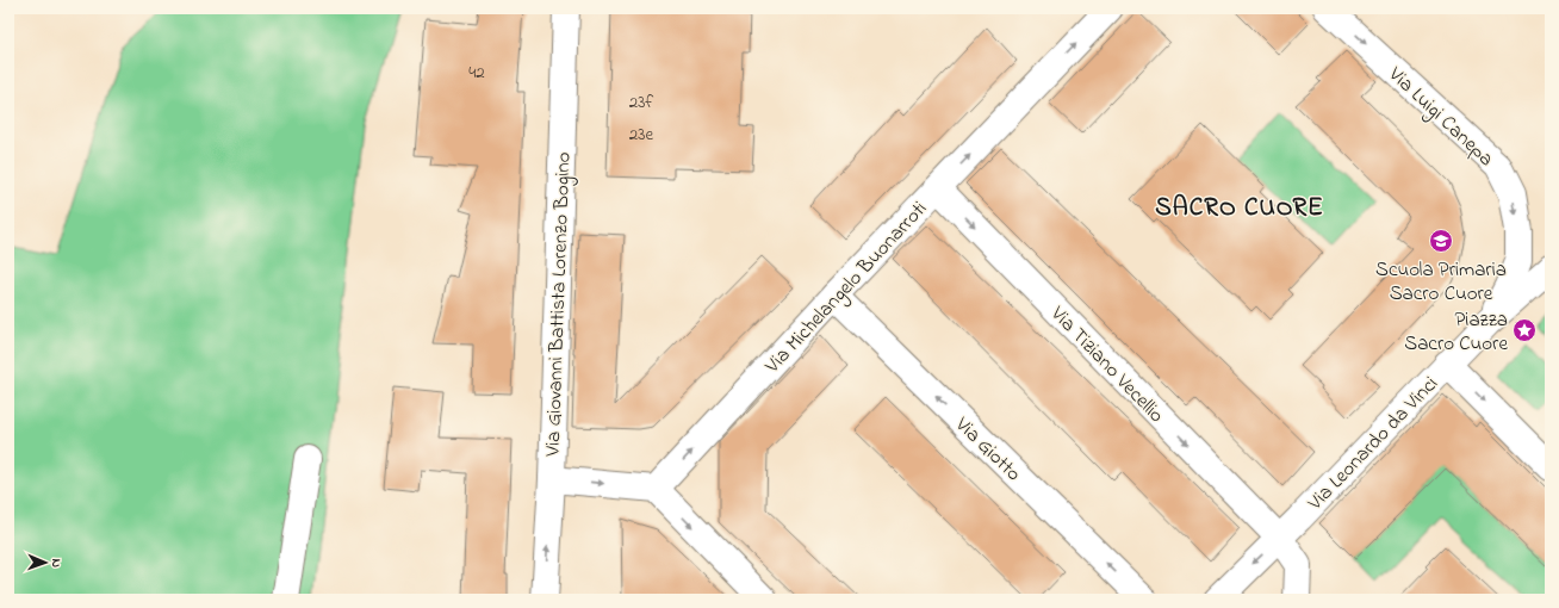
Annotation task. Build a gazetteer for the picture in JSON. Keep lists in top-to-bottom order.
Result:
{
  "streets": {
    "street": [
      "Via Luigi Canepa",
      "Via Michelangelo Buonarroti",
      "Via Giovanni Battista Lorenzo Bogino",
      "Via Tiziano Vecellio",
      "Via Leonardo da Vinci",
      "Via Giotto"
    ]
  },
  "crossings": [
    ["Via Luigi Canepa", "Via Leonardo da Vinci"],
    ["Via Michelangelo Buonarroti", "Via Tiziano Vecellio"],
    ["Via Michelangelo Buonarroti", "Via Giotto"],
    ["Via Tiziano Vecellio", "Via Leonardo da Vinci"]
  ],
  "one_way": [
    "Via Luigi Canepa",
    "Via Michelangelo Buonarroti",
    "Via Tiziano Vecellio",
    "Via Giotto"
  ],
  "districts": ["SACRO CUORE"],
  "places": {
    "school or university": ["Scuola Primaria Sacro Cuore"],
    "place": ["Piazza Sacro Cuore"]
  },
  "house_numbers": ["42", "23f", "23e"],
  "north": "right"
}
